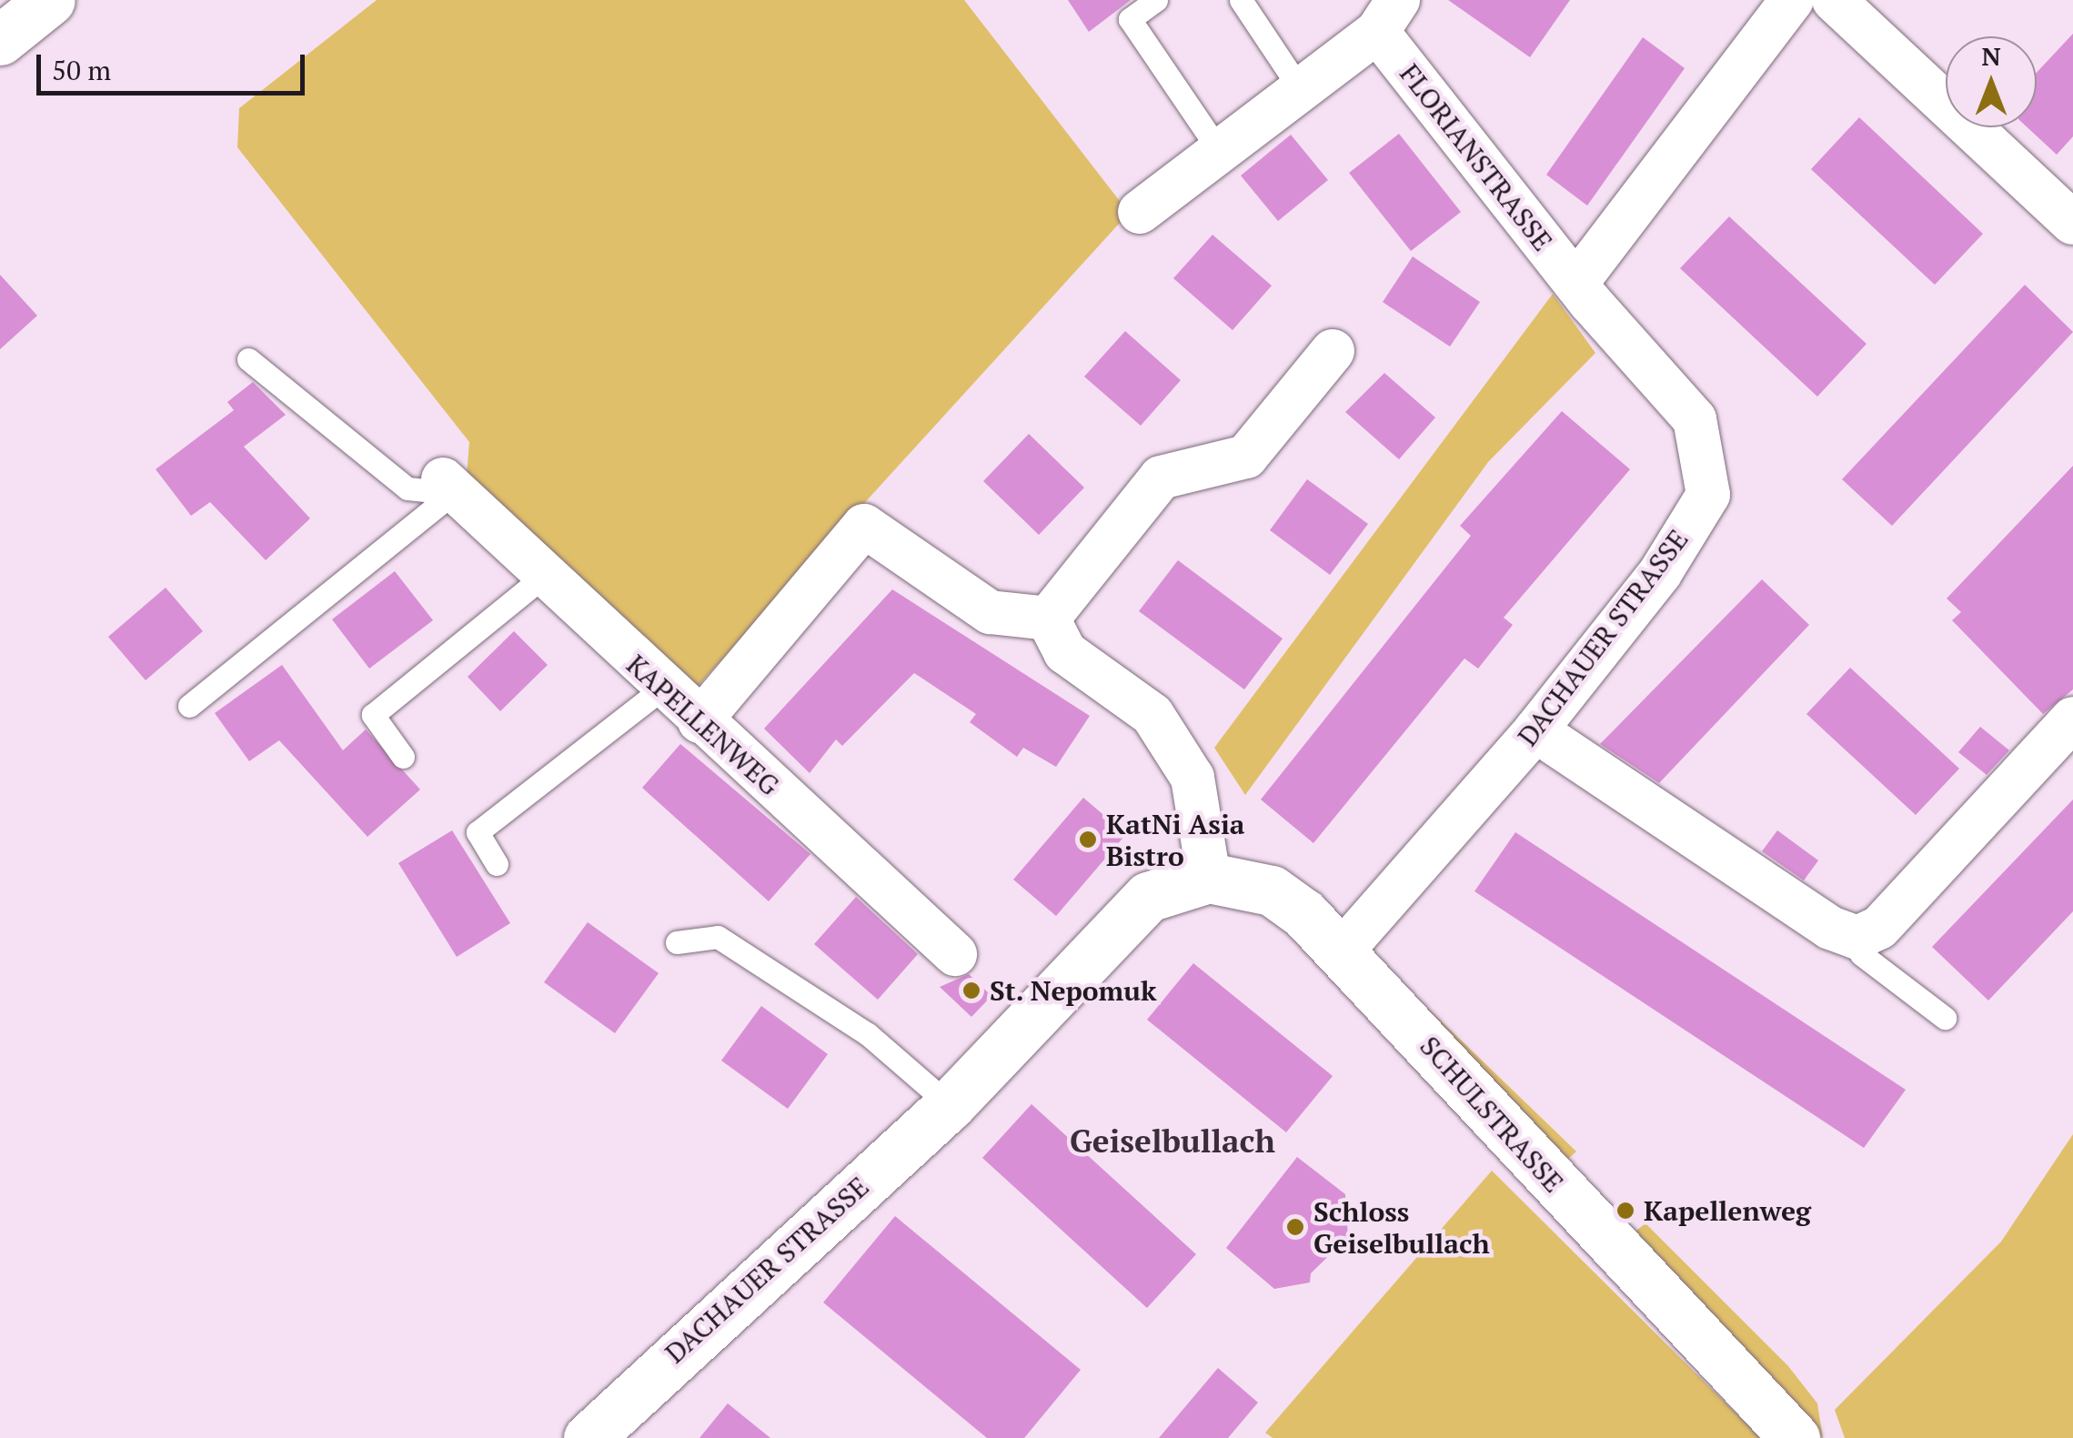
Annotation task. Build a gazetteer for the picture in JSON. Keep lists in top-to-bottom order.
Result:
{
  "streets": {
    "main road": ["DACHAUER STRASSE", "SCHULSTRASSE"],
    "street": ["FLORIANSTRASSE", "KAPELLENWEG"]
  },
  "crossings": [
    ["FLORIANSTRASSE", "DACHAUER STRASSE"],
    ["DACHAUER STRASSE", "SCHULSTRASSE"]
  ],
  "districts": ["Geiselbullach"],
  "places": [
    "KatNi Asia Bistro",
    "St. Nepomuk",
    "Kapellenweg",
    "Schloss Geiselbullach"
  ],
  "scale_bar": "50 m",
  "north": "top"
}
